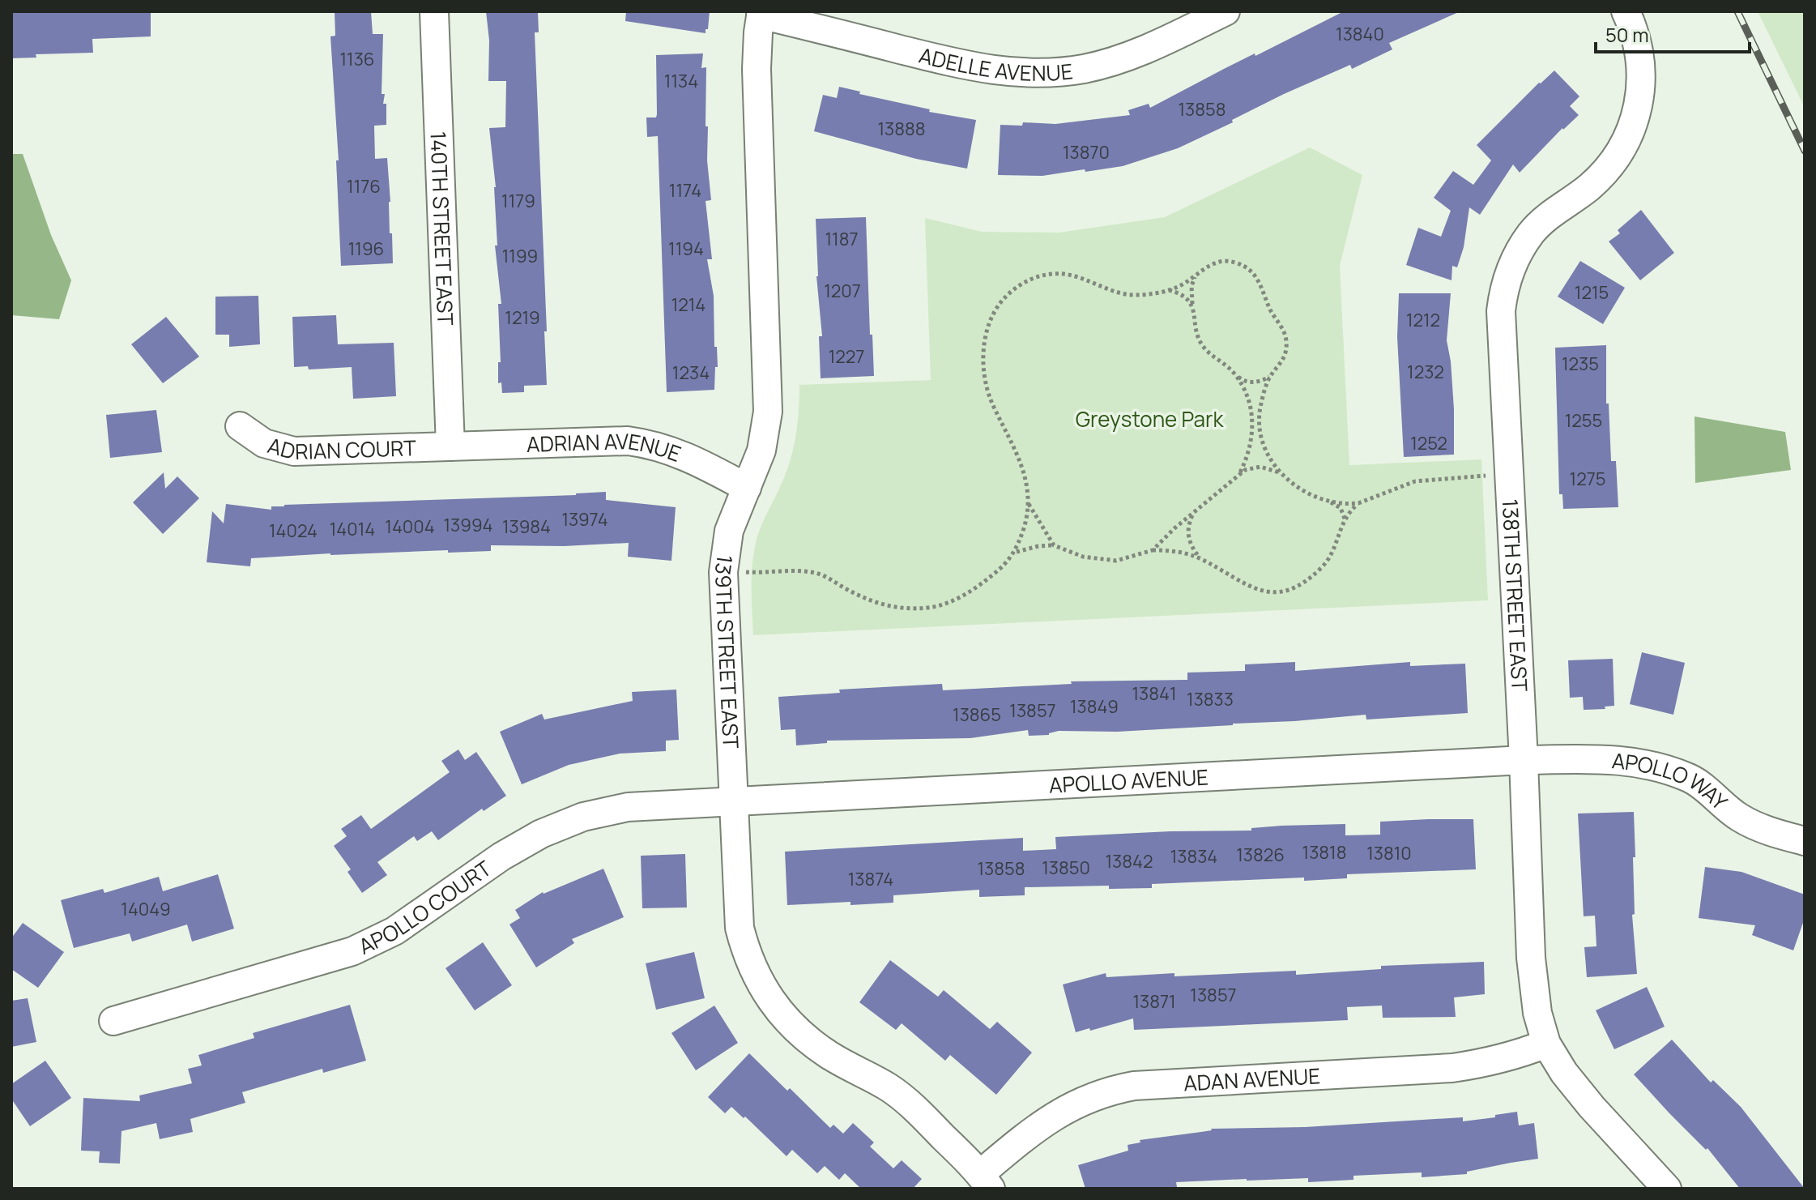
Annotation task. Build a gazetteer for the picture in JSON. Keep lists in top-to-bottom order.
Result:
{
  "streets": {
    "street": [
      "ADELLE AVENUE",
      "140TH STREET EAST",
      "ADRIAN COURT",
      "ADRIAN AVENUE",
      "138TH STREET EAST",
      "139TH STREET EAST",
      "APOLLO AVENUE",
      "APOLLO WAY",
      "APOLLO COURT",
      "ADAN AVENUE"
    ]
  },
  "crossings": [
    ["ADELLE AVENUE", "139TH STREET EAST"],
    ["140TH STREET EAST", "ADRIAN COURT"],
    ["140TH STREET EAST", "ADRIAN AVENUE"],
    ["ADRIAN COURT", "ADRIAN AVENUE"],
    ["ADRIAN AVENUE", "139TH STREET EAST"],
    ["138TH STREET EAST", "APOLLO AVENUE"],
    ["138TH STREET EAST", "APOLLO WAY"],
    ["138TH STREET EAST", "ADAN AVENUE"],
    ["139TH STREET EAST", "APOLLO AVENUE"],
    ["139TH STREET EAST", "APOLLO COURT"],
    ["139TH STREET EAST", "ADAN AVENUE"],
    ["APOLLO AVENUE", "APOLLO WAY"],
    ["APOLLO AVENUE", "APOLLO COURT"]
  ],
  "parks": ["Greystone Park"],
  "house_numbers": [
    "13840",
    "1136",
    "1134",
    "13858",
    "13888",
    "13870",
    "1176",
    "1174",
    "1179",
    "1187",
    "1196",
    "1194",
    "1199",
    "1207",
    "1215",
    "1214",
    "1219",
    "1212",
    "1227",
    "1235",
    "1232",
    "1234",
    "1255",
    "1252",
    "1275",
    "13974",
    "13994",
    "14004",
    "13984",
    "14014",
    "14024",
    "13841",
    "13833",
    "13849",
    "13857",
    "13865",
    "13818",
    "13810",
    "13826",
    "13834",
    "13842",
    "13850",
    "13858",
    "13874",
    "14049",
    "13857",
    "13871"
  ],
  "scale_bar": "50 m"
}
